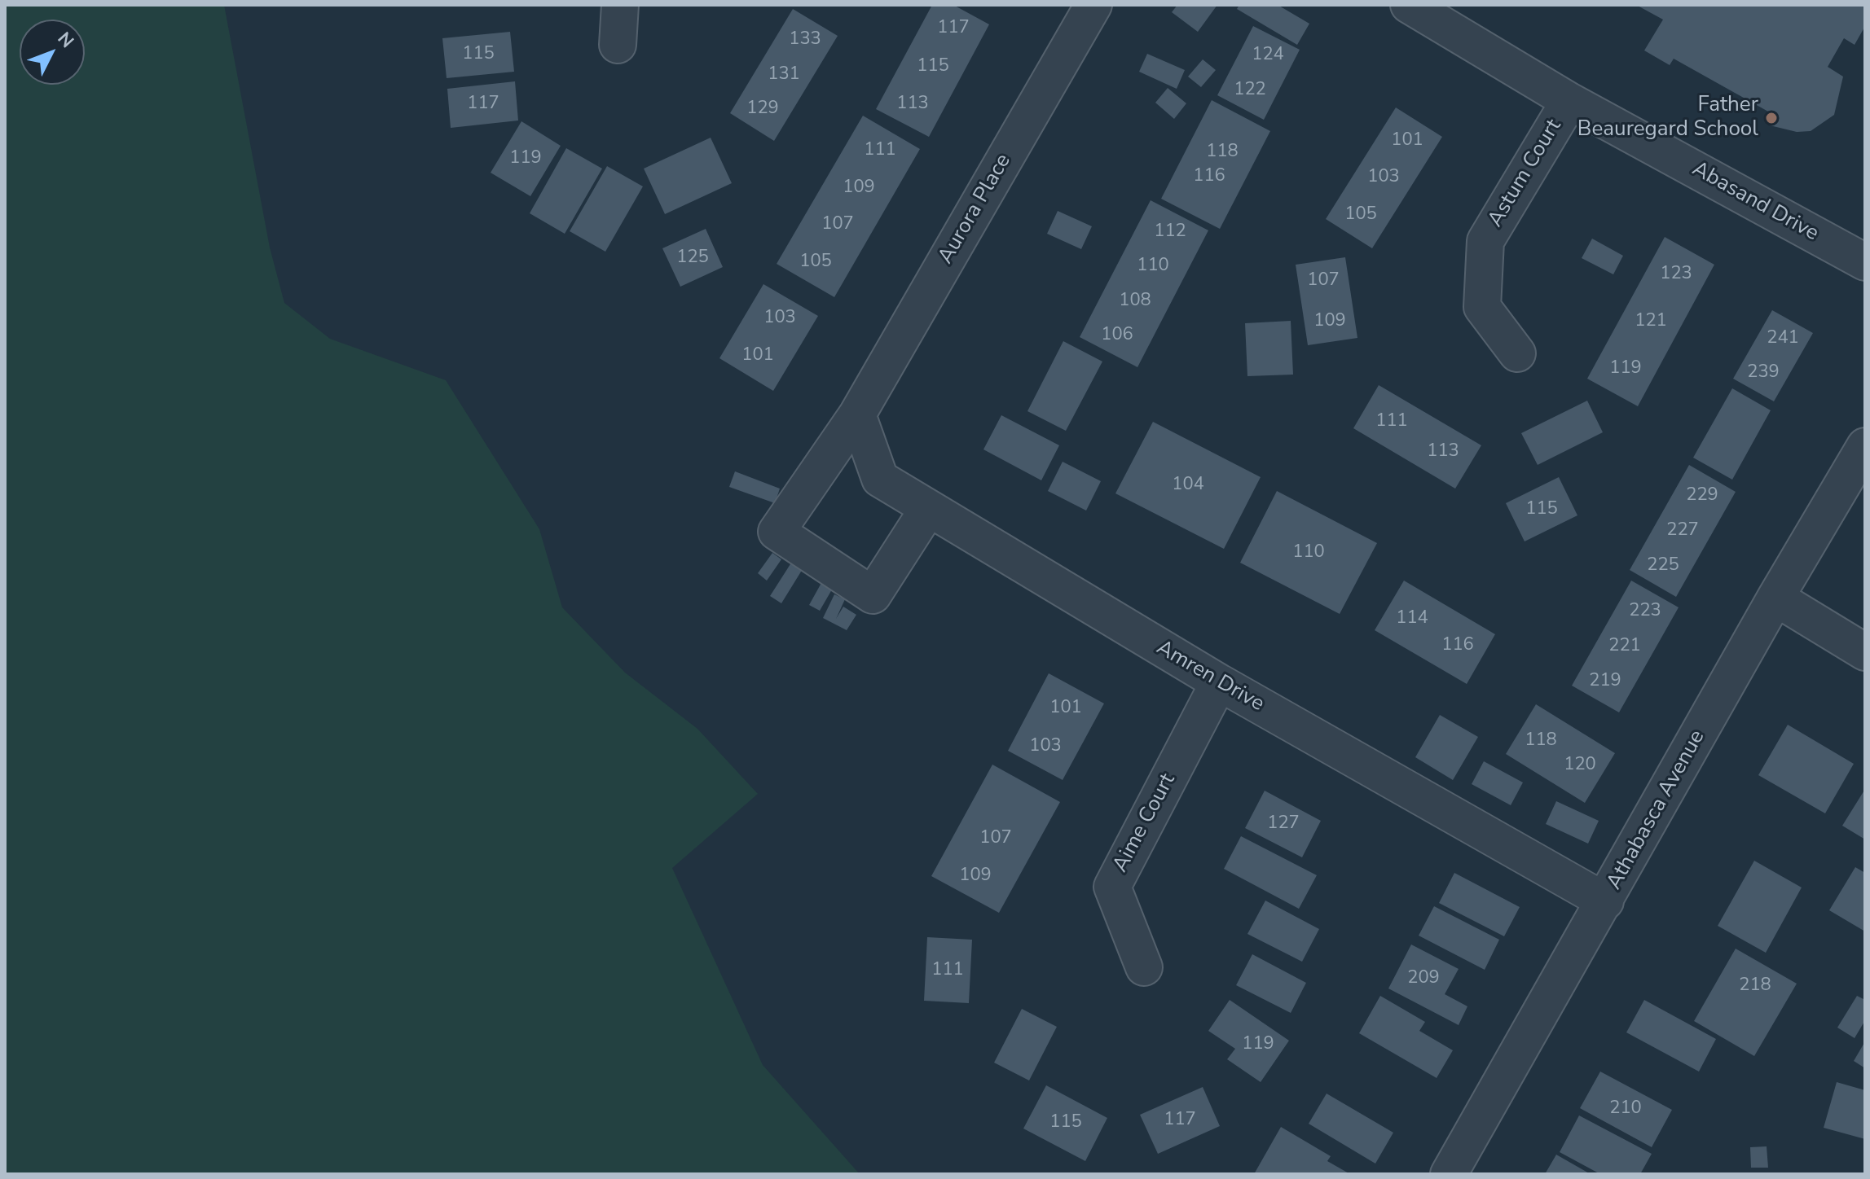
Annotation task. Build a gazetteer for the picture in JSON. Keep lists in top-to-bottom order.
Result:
{
  "streets": {
    "street": [
      "Astum Court",
      "Abasand Drive",
      "Aurora Place",
      "Amren Drive",
      "Athabasca Avenue",
      "Aime Court"
    ]
  },
  "crossings": [
    ["Astum Court", "Abasand Drive"],
    ["Aurora Place", "Amren Drive"],
    ["Amren Drive", "Athabasca Avenue"],
    ["Amren Drive", "Aime Court"]
  ],
  "places": ["Father Beauregard School"],
  "house_numbers": [
    "117",
    "133",
    "115",
    "124",
    "115",
    "131",
    "122",
    "117",
    "113",
    "129",
    "101",
    "111",
    "118",
    "119",
    "116",
    "103",
    "109",
    "105",
    "107",
    "112",
    "125",
    "105",
    "110",
    "123",
    "107",
    "108",
    "103",
    "109",
    "121",
    "106",
    "241",
    "101",
    "119",
    "239",
    "111",
    "113",
    "104",
    "229",
    "115",
    "227",
    "110",
    "225",
    "223",
    "114",
    "116",
    "221",
    "219",
    "101",
    "118",
    "103",
    "120",
    "127",
    "107",
    "109",
    "111",
    "209",
    "218",
    "119",
    "210",
    "117",
    "115"
  ],
  "north": "top right"
}
